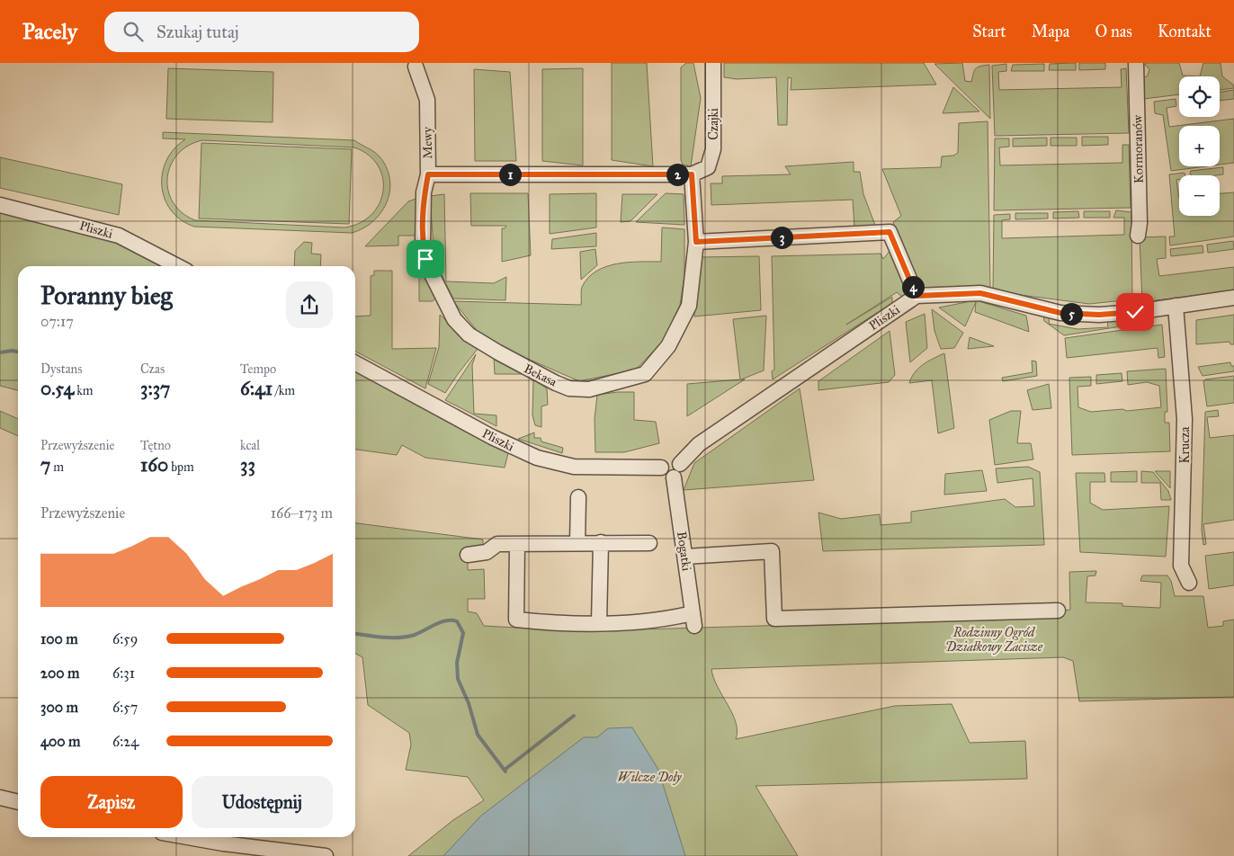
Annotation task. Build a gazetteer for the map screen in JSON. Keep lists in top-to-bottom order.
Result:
{
  "streets": {
    "street": [
      "Czajki",
      "Mewy",
      "Kormoranów",
      "Pliszki",
      "Bekasa",
      "Krucza",
      "Bogatki"
    ]
  },
  "crossings": [
    ["Czajki", "Mewy"],
    ["Czajki", "Bekasa"],
    ["Mewy", "Bekasa"],
    ["Pliszki", "Bogatki"]
  ],
  "parks": ["Rodzinny Ogród Działkowy Zacisze", "Wilcze Doły"],
  "page": {
    "header": "Pacely",
    "search": "Szukaj tutaj",
    "nav": [
      "Start",
      "Mapa",
      "O nas",
      "Kontakt"
    ],
    "map_buttons": ["+", "−"],
    "pins": [
      "1",
      "2",
      "3",
      "4",
      "5"
    ],
    "heading": ["Poranny bieg", "07:17"],
    "stats": [
      ["Dystans", "0.54 km"],
      ["Czas", "3:37"],
      ["Tempo", "6:41 /km"],
      ["Przewyższenie", "7 m"],
      ["Tętno", "160 bpm"],
      ["kcal", "33"]
    ],
    "chart": ["Przewyższenie", "166–173 m"],
    "list": [
      {
        "name": "100 m",
        "note": "6:59"
      },
      {
        "name": "200 m",
        "note": "6:31"
      },
      {
        "name": "300 m",
        "note": "6:57"
      },
      {
        "name": "400 m",
        "note": "6:24"
      }
    ],
    "buttons": ["Zapisz", "Udostępnij"]
  }
}
